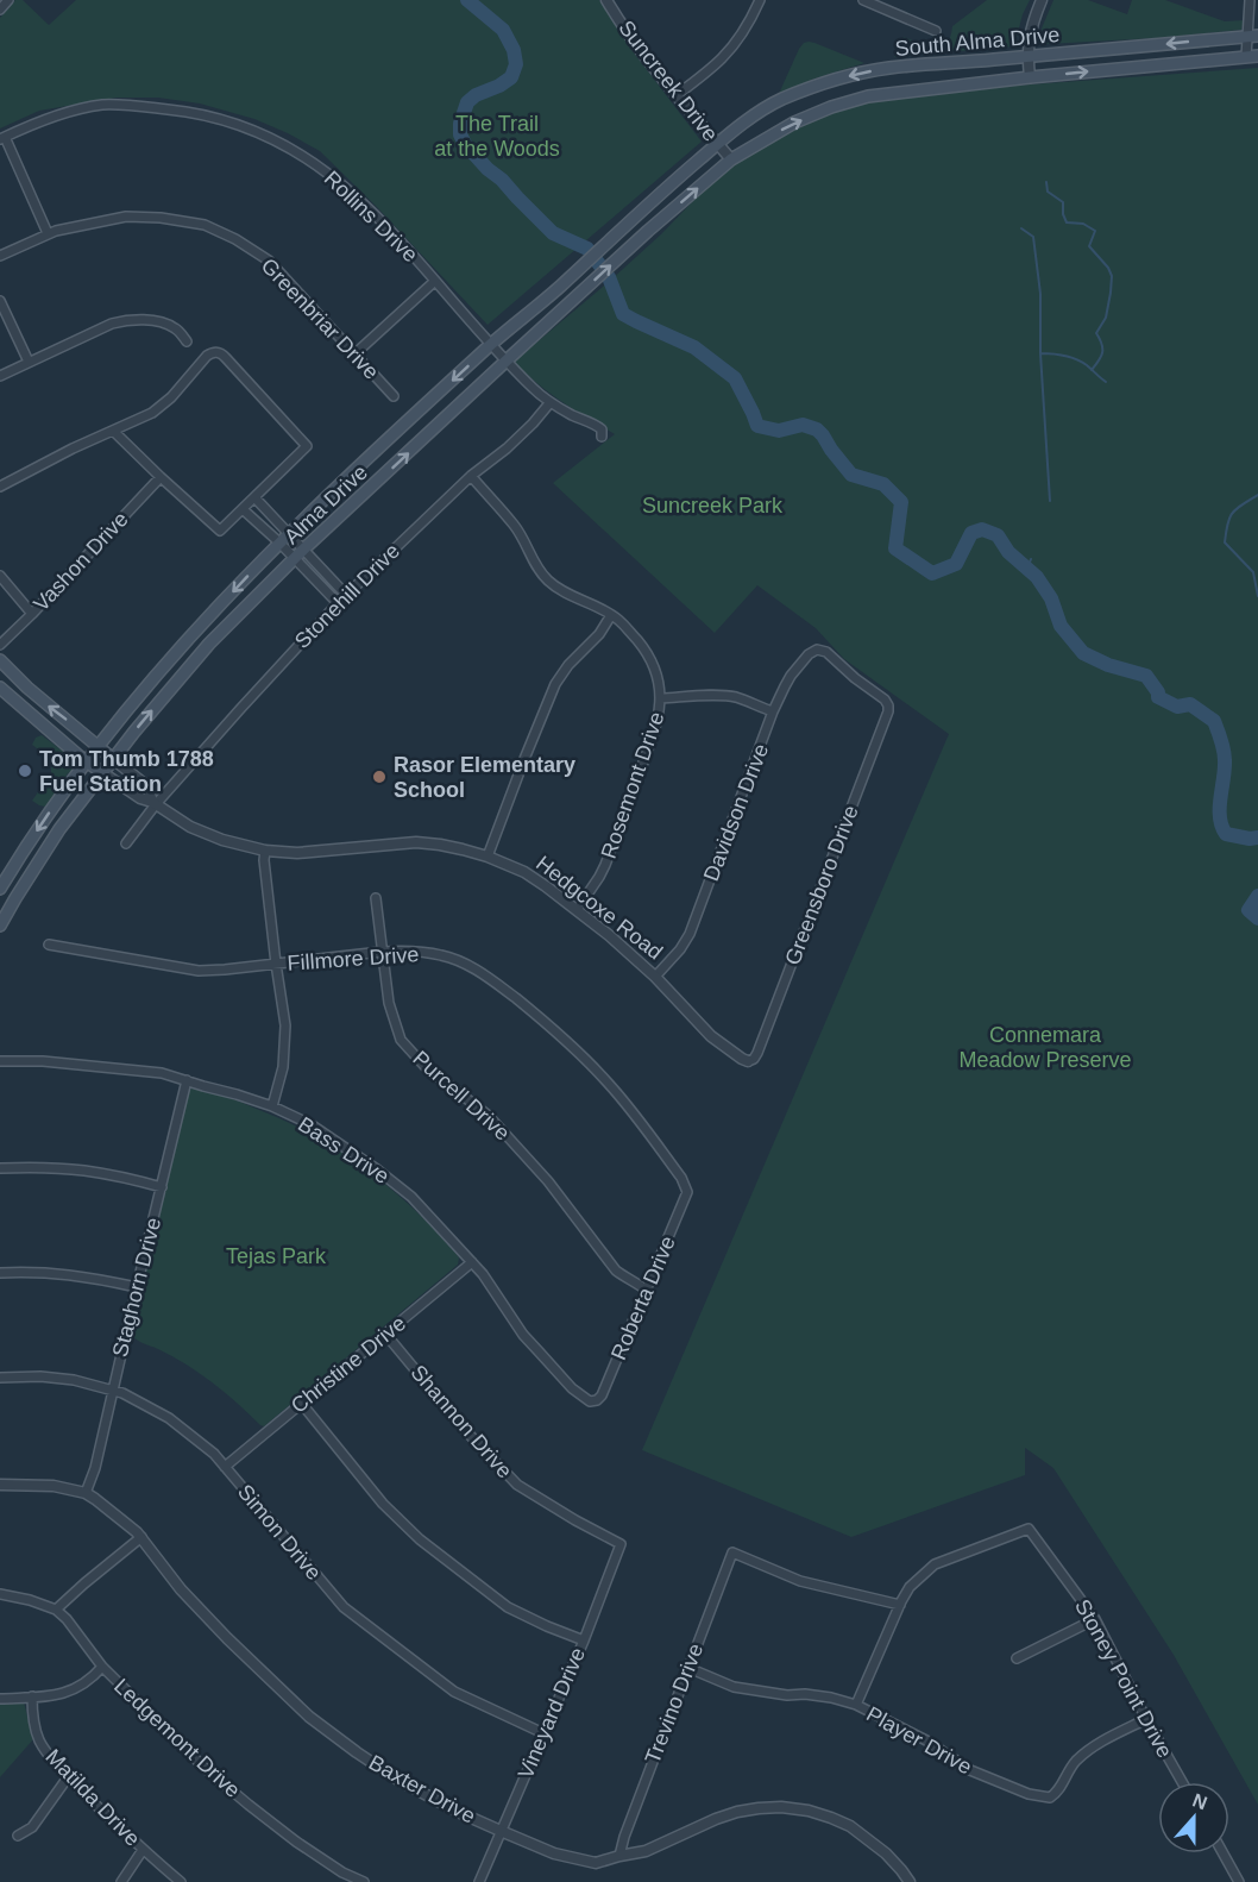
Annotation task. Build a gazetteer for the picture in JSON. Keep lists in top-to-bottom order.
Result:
{
  "streets": {
    "main road": ["South Alma Drive", "Alma Drive", "Hedgcoxe Road"],
    "street": [
      "Suncreek Drive",
      "Rollins Drive",
      "Greenbriar Drive",
      "Vashon Drive",
      "Stonehill Drive",
      "Rosemont Drive",
      "Davidson Drive",
      "Greensboro Drive",
      "Fillmore Drive",
      "Purcell Drive",
      "Bass Drive",
      "Staghorn Drive",
      "Roberta Drive",
      "Christine Drive",
      "Shannon Drive",
      "Simon Drive",
      "Stoney Point Drive",
      "Trevino Drive",
      "Vineyard Drive",
      "Ledgemont Drive",
      "Player Drive",
      "Baxter Drive",
      "Matilda Drive"
    ]
  },
  "crossings": [
    ["South Alma Drive", "Suncreek Drive"],
    ["South Alma Drive", "Alma Drive"],
    ["Suncreek Drive", "Alma Drive"],
    ["Rollins Drive", "Alma Drive"],
    ["Rollins Drive", "Stonehill Drive"],
    ["Alma Drive", "Hedgcoxe Road"],
    ["Stonehill Drive", "Rosemont Drive"],
    ["Stonehill Drive", "Hedgcoxe Road"],
    ["Rosemont Drive", "Hedgcoxe Road"],
    ["Davidson Drive", "Greensboro Drive"],
    ["Davidson Drive", "Hedgcoxe Road"],
    ["Greensboro Drive", "Hedgcoxe Road"],
    ["Fillmore Drive", "Purcell Drive"],
    ["Fillmore Drive", "Roberta Drive"],
    ["Purcell Drive", "Roberta Drive"],
    ["Bass Drive", "Staghorn Drive"],
    ["Bass Drive", "Roberta Drive"],
    ["Bass Drive", "Christine Drive"],
    ["Staghorn Drive", "Simon Drive"],
    ["Staghorn Drive", "Baxter Drive"],
    ["Christine Drive", "Shannon Drive"],
    ["Christine Drive", "Simon Drive"],
    ["Shannon Drive", "Vineyard Drive"],
    ["Simon Drive", "Vineyard Drive"],
    ["Stoney Point Drive", "Trevino Drive"],
    ["Stoney Point Drive", "Player Drive"],
    ["Trevino Drive", "Player Drive"],
    ["Trevino Drive", "Baxter Drive"],
    ["Vineyard Drive", "Baxter Drive"]
  ],
  "parks": [
    "The Trail at the Woods",
    "Suncreek Park",
    "Connemara Meadow Preserve",
    "Tejas Park"
  ],
  "places": ["Tom Thumb 1788 Fuel Station", "Rasor Elementary School"],
  "north": "top"
}
